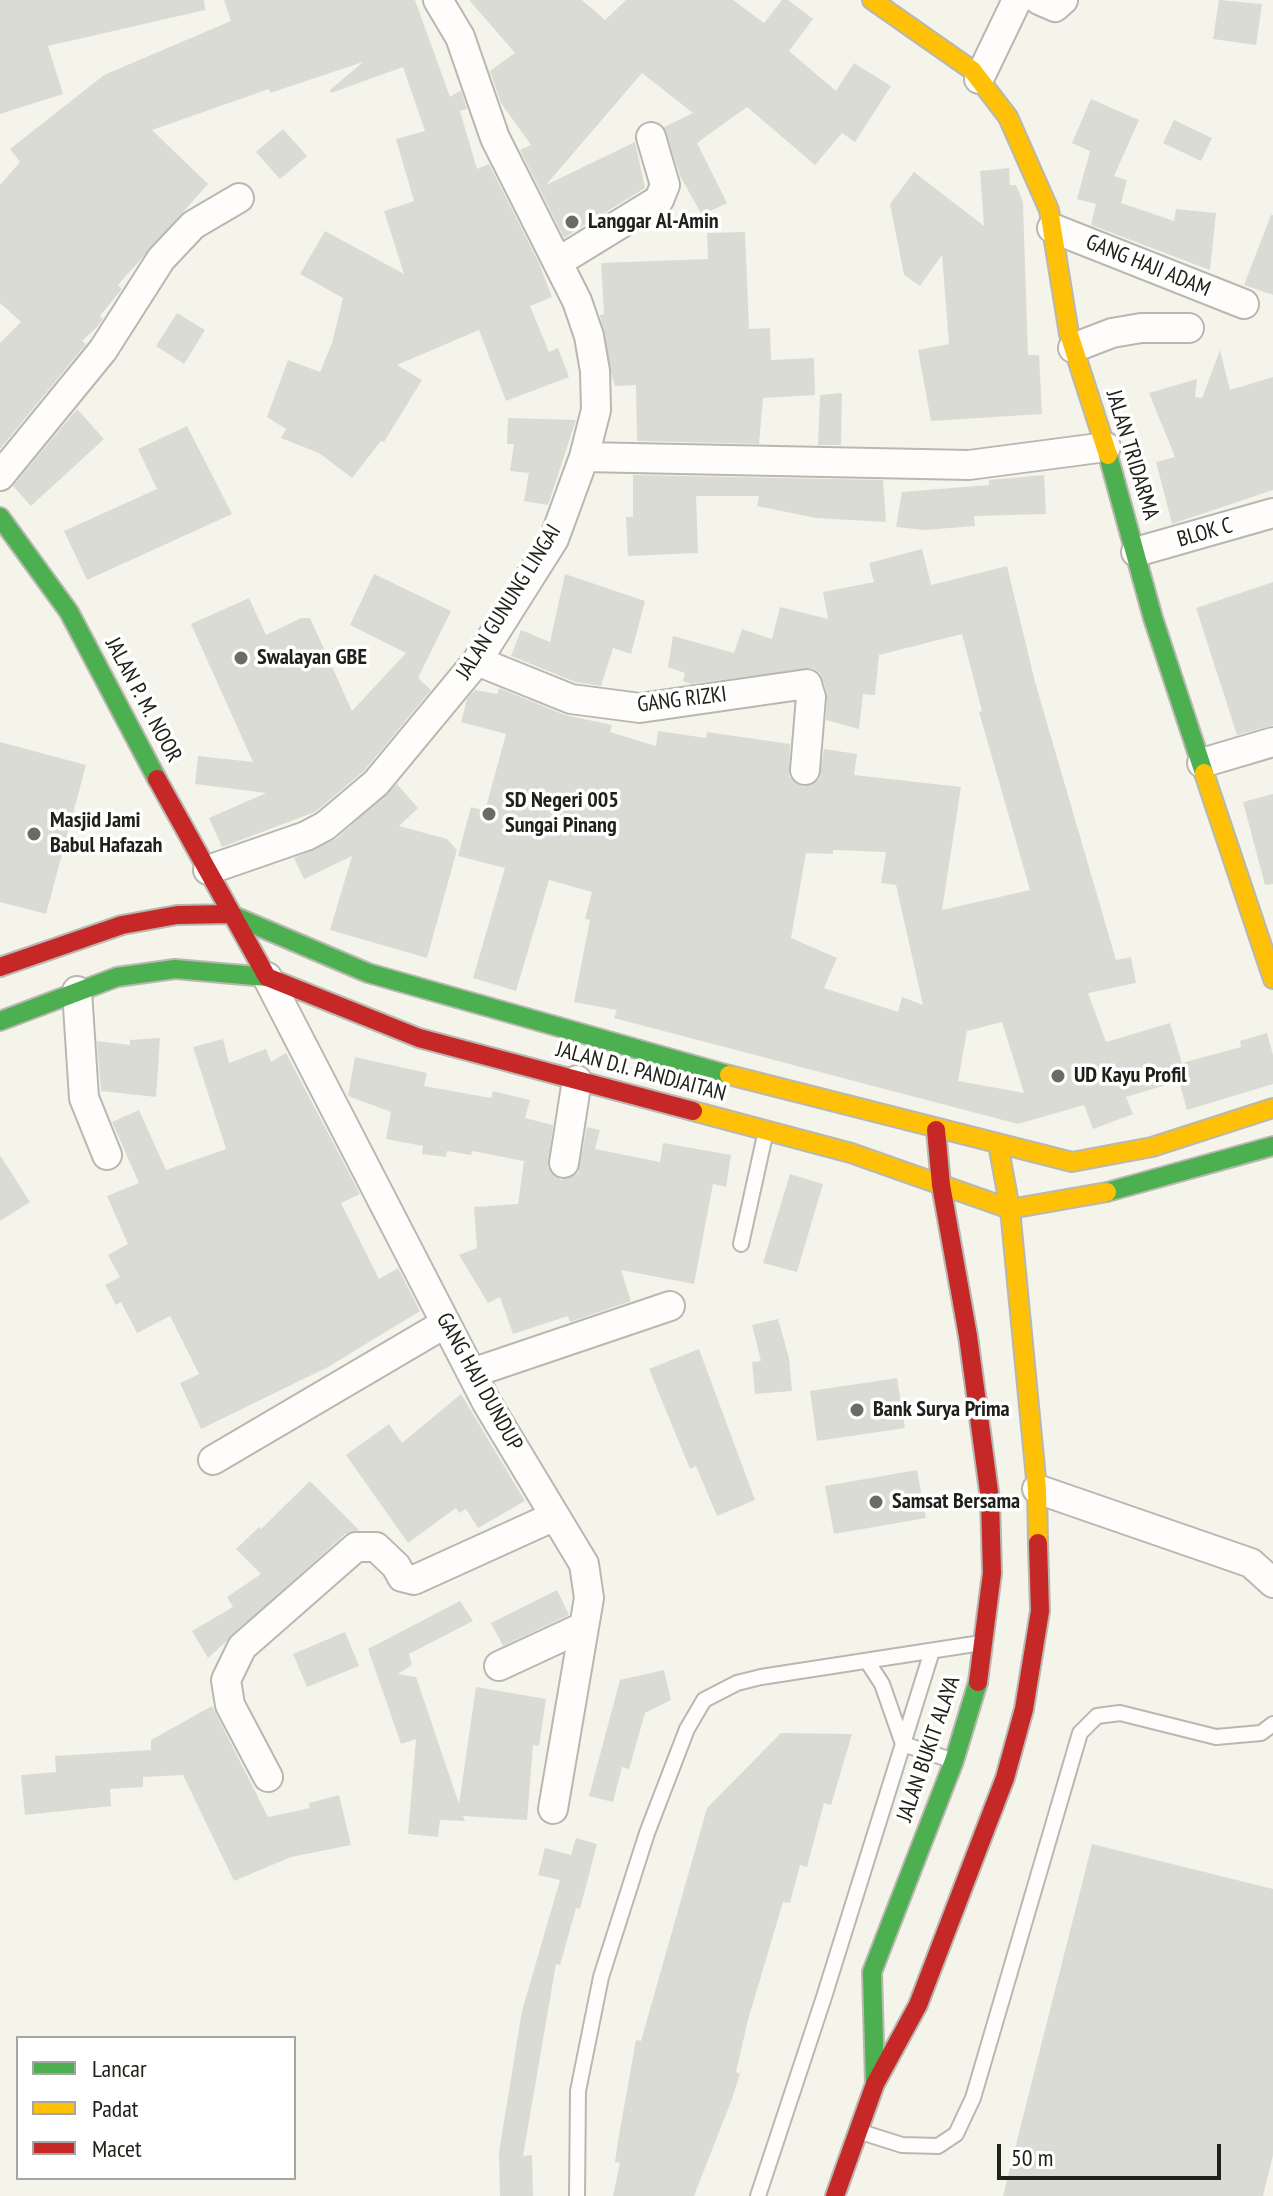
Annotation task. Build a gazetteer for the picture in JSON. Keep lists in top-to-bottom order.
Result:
{
  "streets": {
    "main road": [
      "JALAN TRIDARMA",
      "JALAN P. M. NOOR",
      "JALAN D.I. PANDJAITAN",
      "JALAN BUKIT ALAYA"
    ],
    "street": [
      "GANG HAJI ADAM",
      "BLOK C",
      "JALAN GUNUNG LINGAI",
      "GANG RIZKI",
      "GANG HAJI DUNDUP"
    ]
  },
  "crossings": [
    ["GANG HAJI ADAM", "JALAN TRIDARMA"],
    ["JALAN TRIDARMA", "BLOK C"],
    ["JALAN GUNUNG LINGAI", "JALAN P. M. NOOR"],
    ["JALAN GUNUNG LINGAI", "GANG RIZKI"],
    ["JALAN P. M. NOOR", "JALAN D.I. PANDJAITAN"],
    ["JALAN P. M. NOOR", "GANG HAJI DUNDUP"],
    ["JALAN D.I. PANDJAITAN", "GANG HAJI DUNDUP"],
    ["JALAN D.I. PANDJAITAN", "JALAN BUKIT ALAYA"]
  ],
  "places": [
    "Langgar Al-Amin",
    "Swalayan GBE",
    "SD Negeri 005 Sungai Pinang",
    "Masjid Jami Babul Hafazah",
    "UD Kayu Profil",
    "Bank Surya Prima",
    "Samsat Bersama"
  ],
  "legend": ["Lancar", "Padat", "Macet"],
  "scale_bar": "50 m"
}
